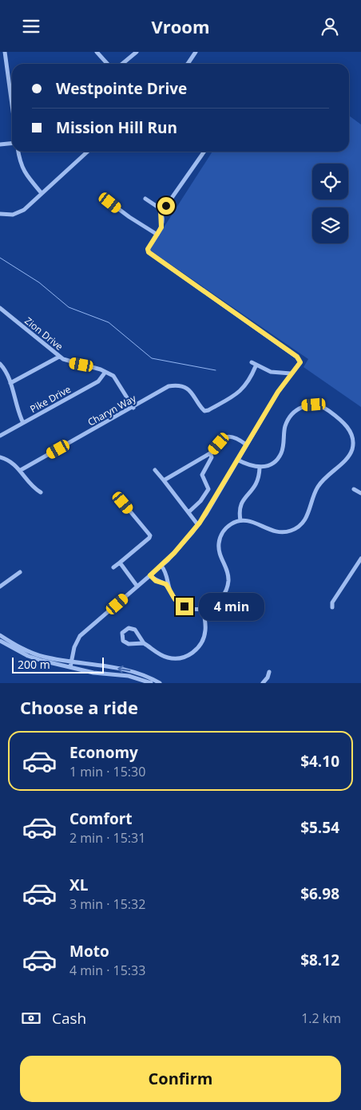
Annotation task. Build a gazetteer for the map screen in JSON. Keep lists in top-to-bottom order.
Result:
{
  "streets": {
    "street": ["Zion Drive", "Pike Drive", "Charyn Way"]
  },
  "crossings": [
    ["Zion Drive", "Pike Drive"],
    ["Zion Drive", "Charyn Way"]
  ],
  "scale_bar": "200 m",
  "page": {
    "header": "Vroom",
    "banner": ["Westpointe Drive", "Mission Hill Run"],
    "bubble": "4 min",
    "scale": "200 m",
    "heading": "Choose a ride",
    "list": [
      {
        "name": "Economy",
        "note": "1 min · 15:30",
        "value": "$4.10"
      },
      {
        "name": "Comfort",
        "note": "2 min · 15:31",
        "value": "$5.54"
      },
      {
        "name": "XL",
        "note": "3 min · 15:32",
        "value": "$6.98"
      },
      {
        "name": "Moto",
        "note": "4 min · 15:33",
        "value": "$8.12"
      }
    ],
    "pay": ["Cash", "1.2 km"],
    "buttons": "Confirm"
  }
}
